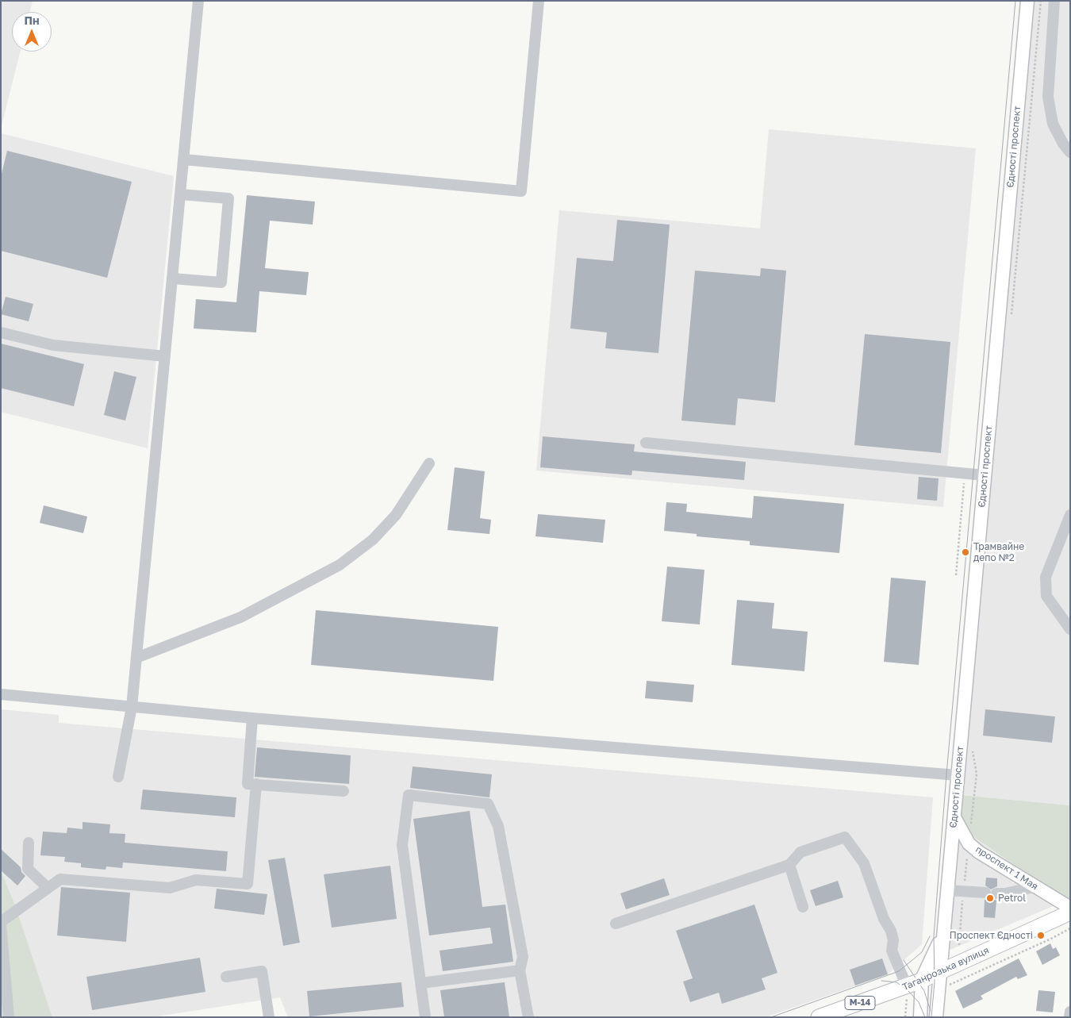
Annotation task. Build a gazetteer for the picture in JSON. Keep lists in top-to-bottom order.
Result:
{
  "streets": {
    "highway": ["Таганрозька вулиця", "М-14"],
    "main road": ["Єдності проспект", "проспект 1 Мая"]
  },
  "crossings": [
    ["Єдності проспект", "проспект 1 Мая"],
    ["Єдності проспект", "Таганрозька вулиця"]
  ],
  "places": ["Трамвайне депо №2", "Petrol", "Проспект Єдності"],
  "north": "top"
}
